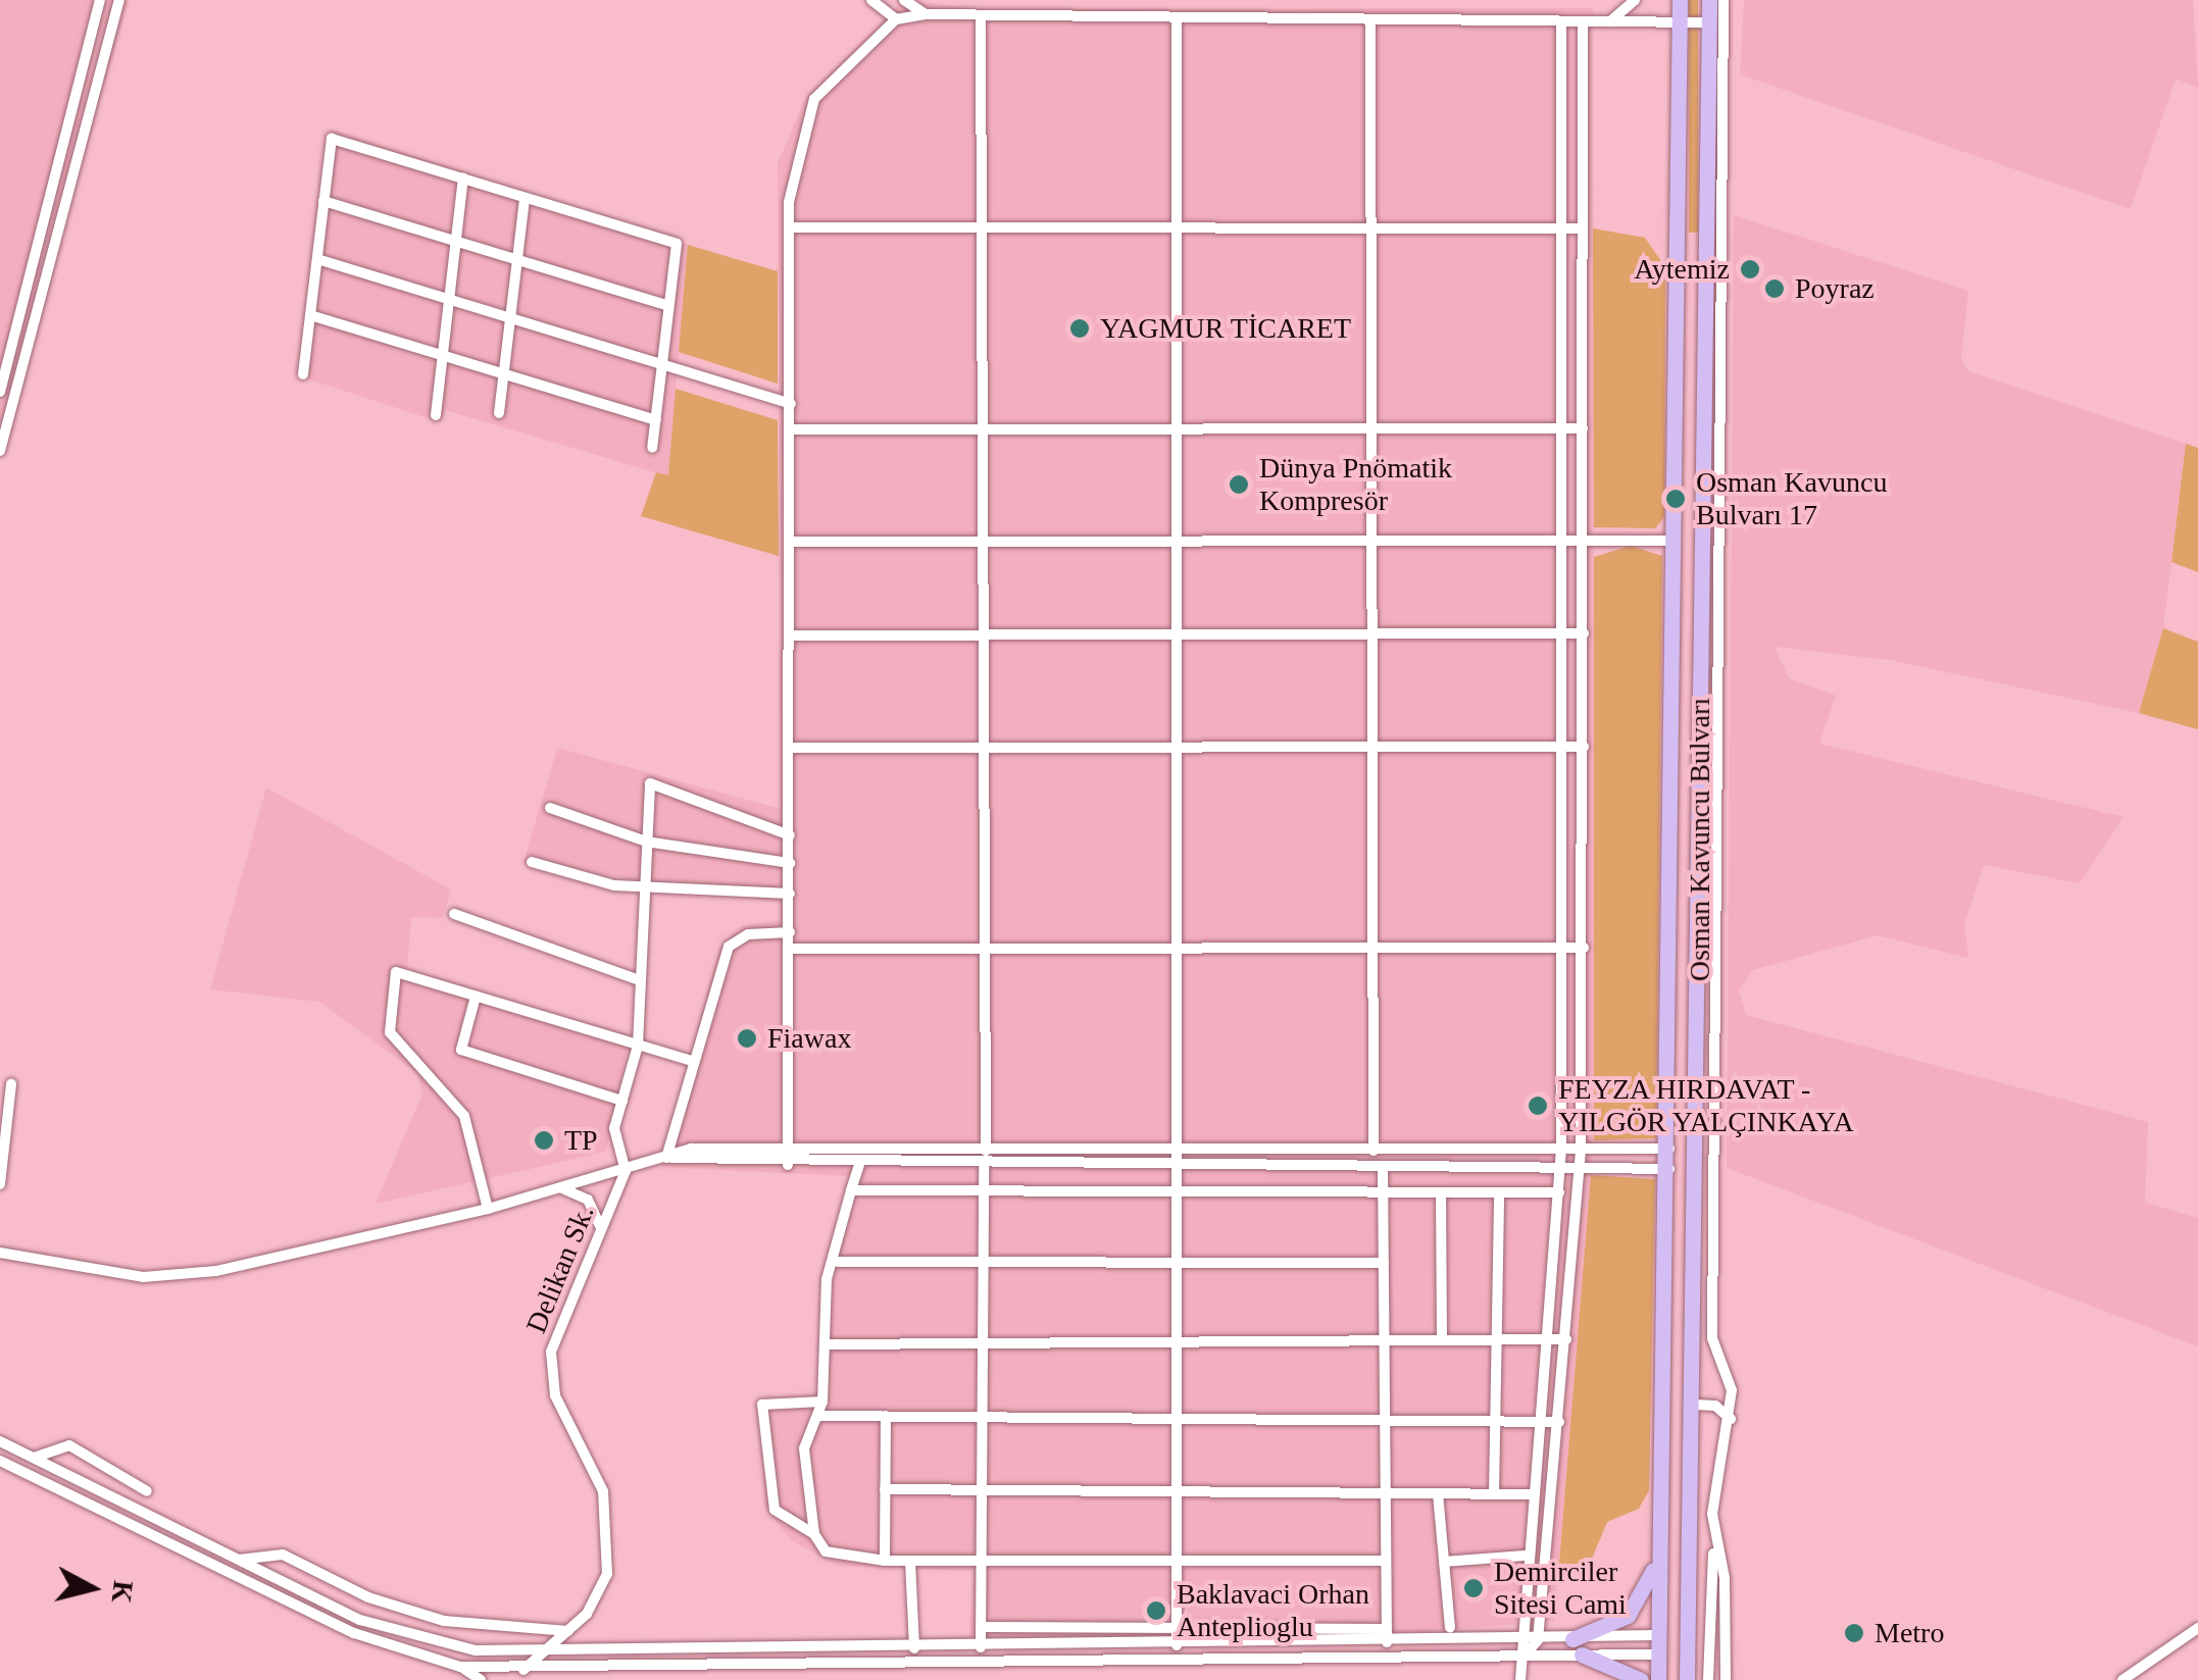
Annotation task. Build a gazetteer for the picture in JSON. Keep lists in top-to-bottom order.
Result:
{
  "streets": {
    "highway": ["Osman Kavuncu Bulvarı"],
    "street": ["Delikan Sk."]
  },
  "places": [
    "Aytemiz",
    "Poyraz",
    "YAGMUR TİCARET",
    "Dünya Pnömatik Kompresör",
    "Osman Kavuncu Bulvarı 17",
    "Fiawax",
    "FEYZA HIRDAVAT - YILGÖR YALÇINKAYA",
    "TP",
    "Demirciler Sitesi Cami",
    "Baklavaci Orhan Anteplioglu",
    "Metro"
  ],
  "north": "right"
}
